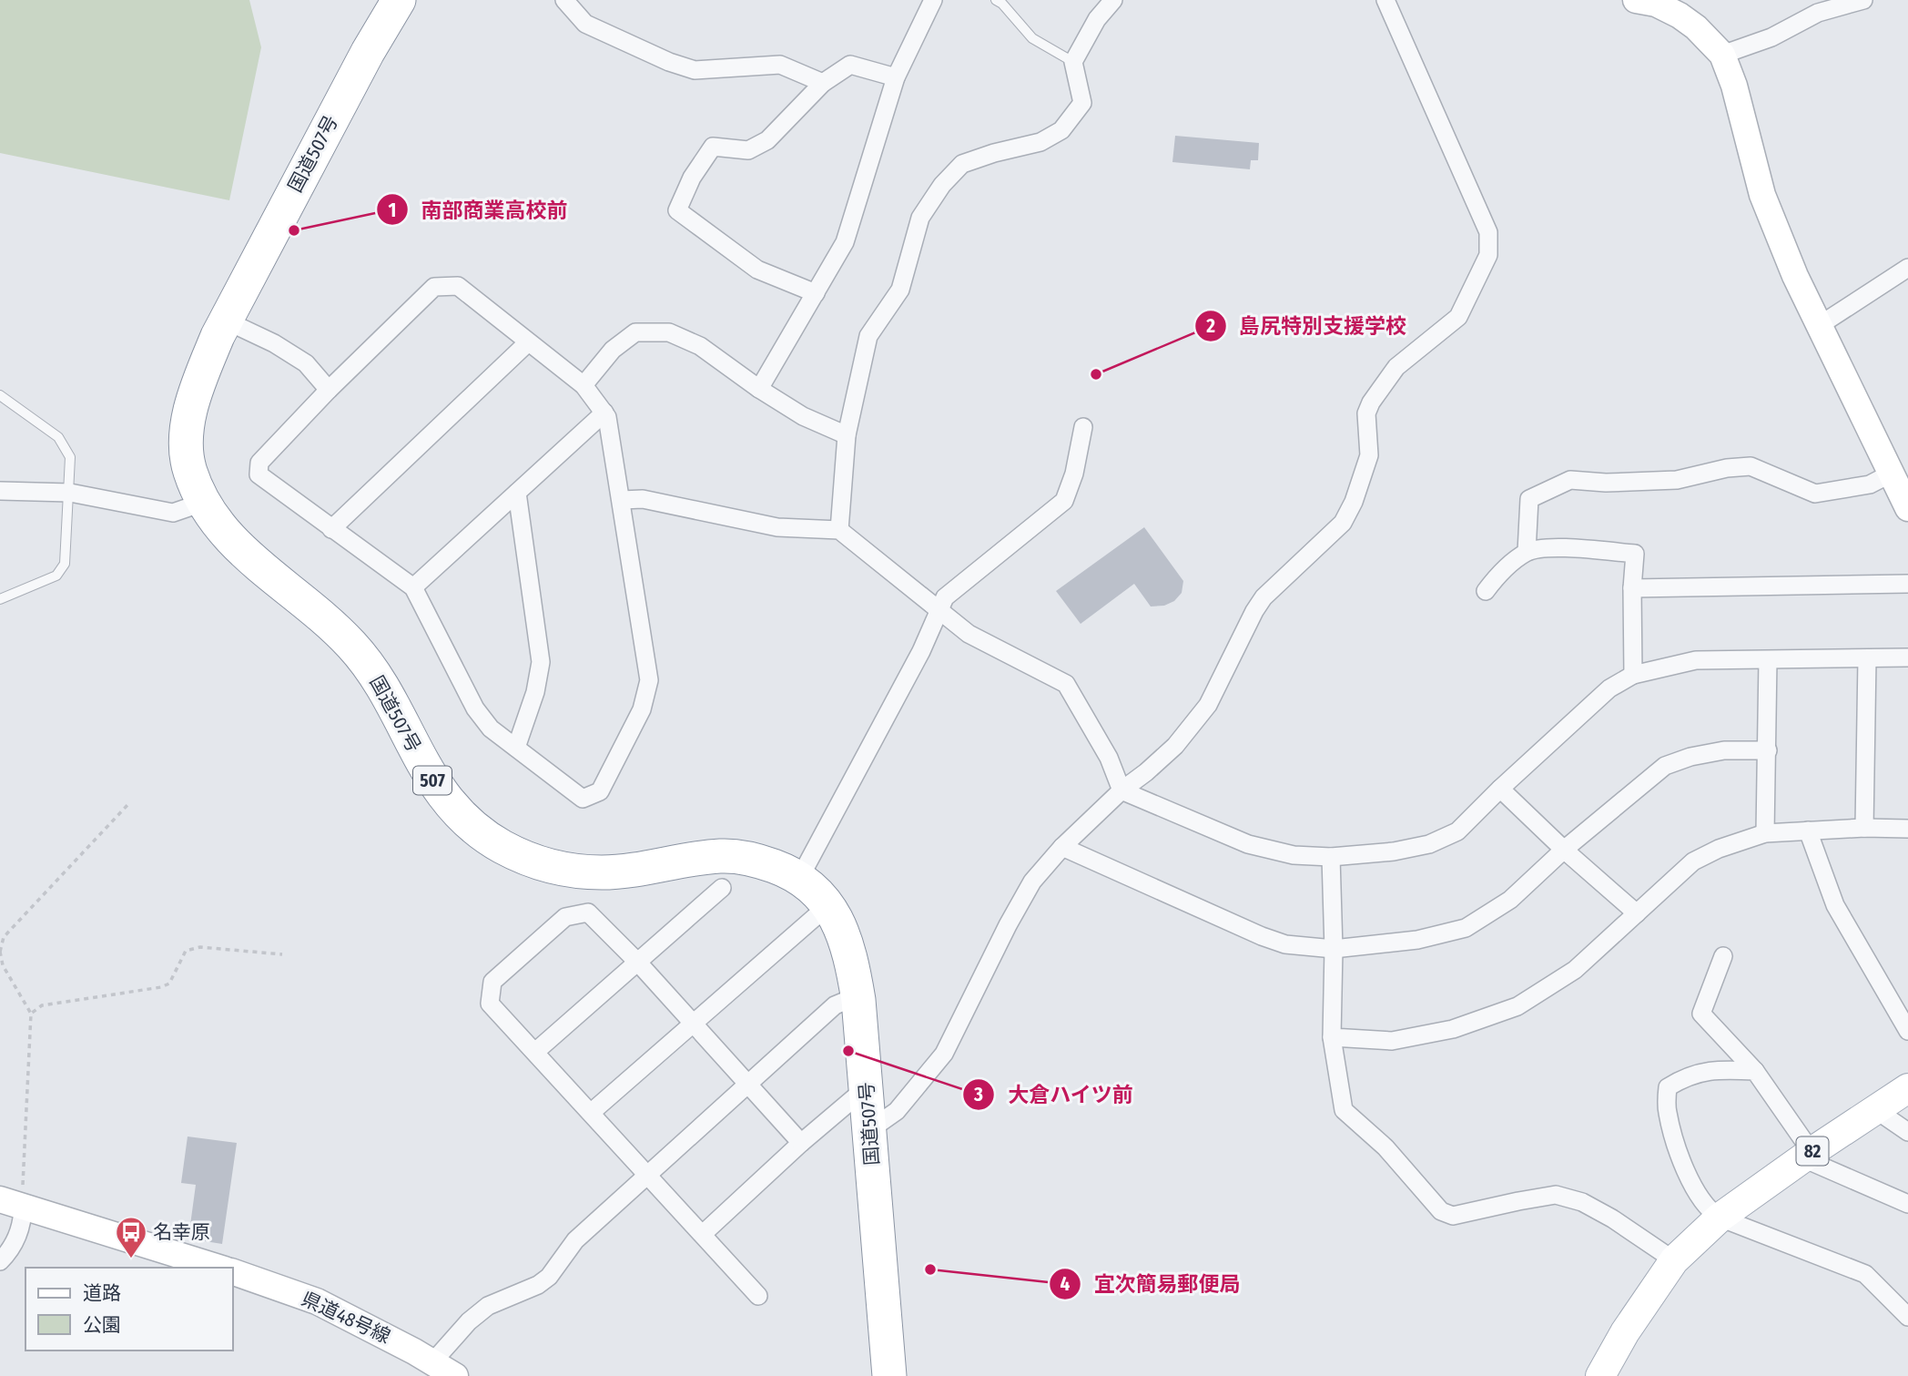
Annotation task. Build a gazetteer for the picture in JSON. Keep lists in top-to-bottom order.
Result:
{
  "streets": {
    "highway": ["国道507号", "507"],
    "main road": ["82"],
    "street": ["県道48号線"]
  },
  "places": {
    "other": [
      "南部商業高校前",
      "島尻特別支援学校",
      "大倉ハイツ前",
      "宜次簡易郵便局"
    ],
    "bus stop": ["名幸原"]
  },
  "legend": ["道路", "公園"]
}
